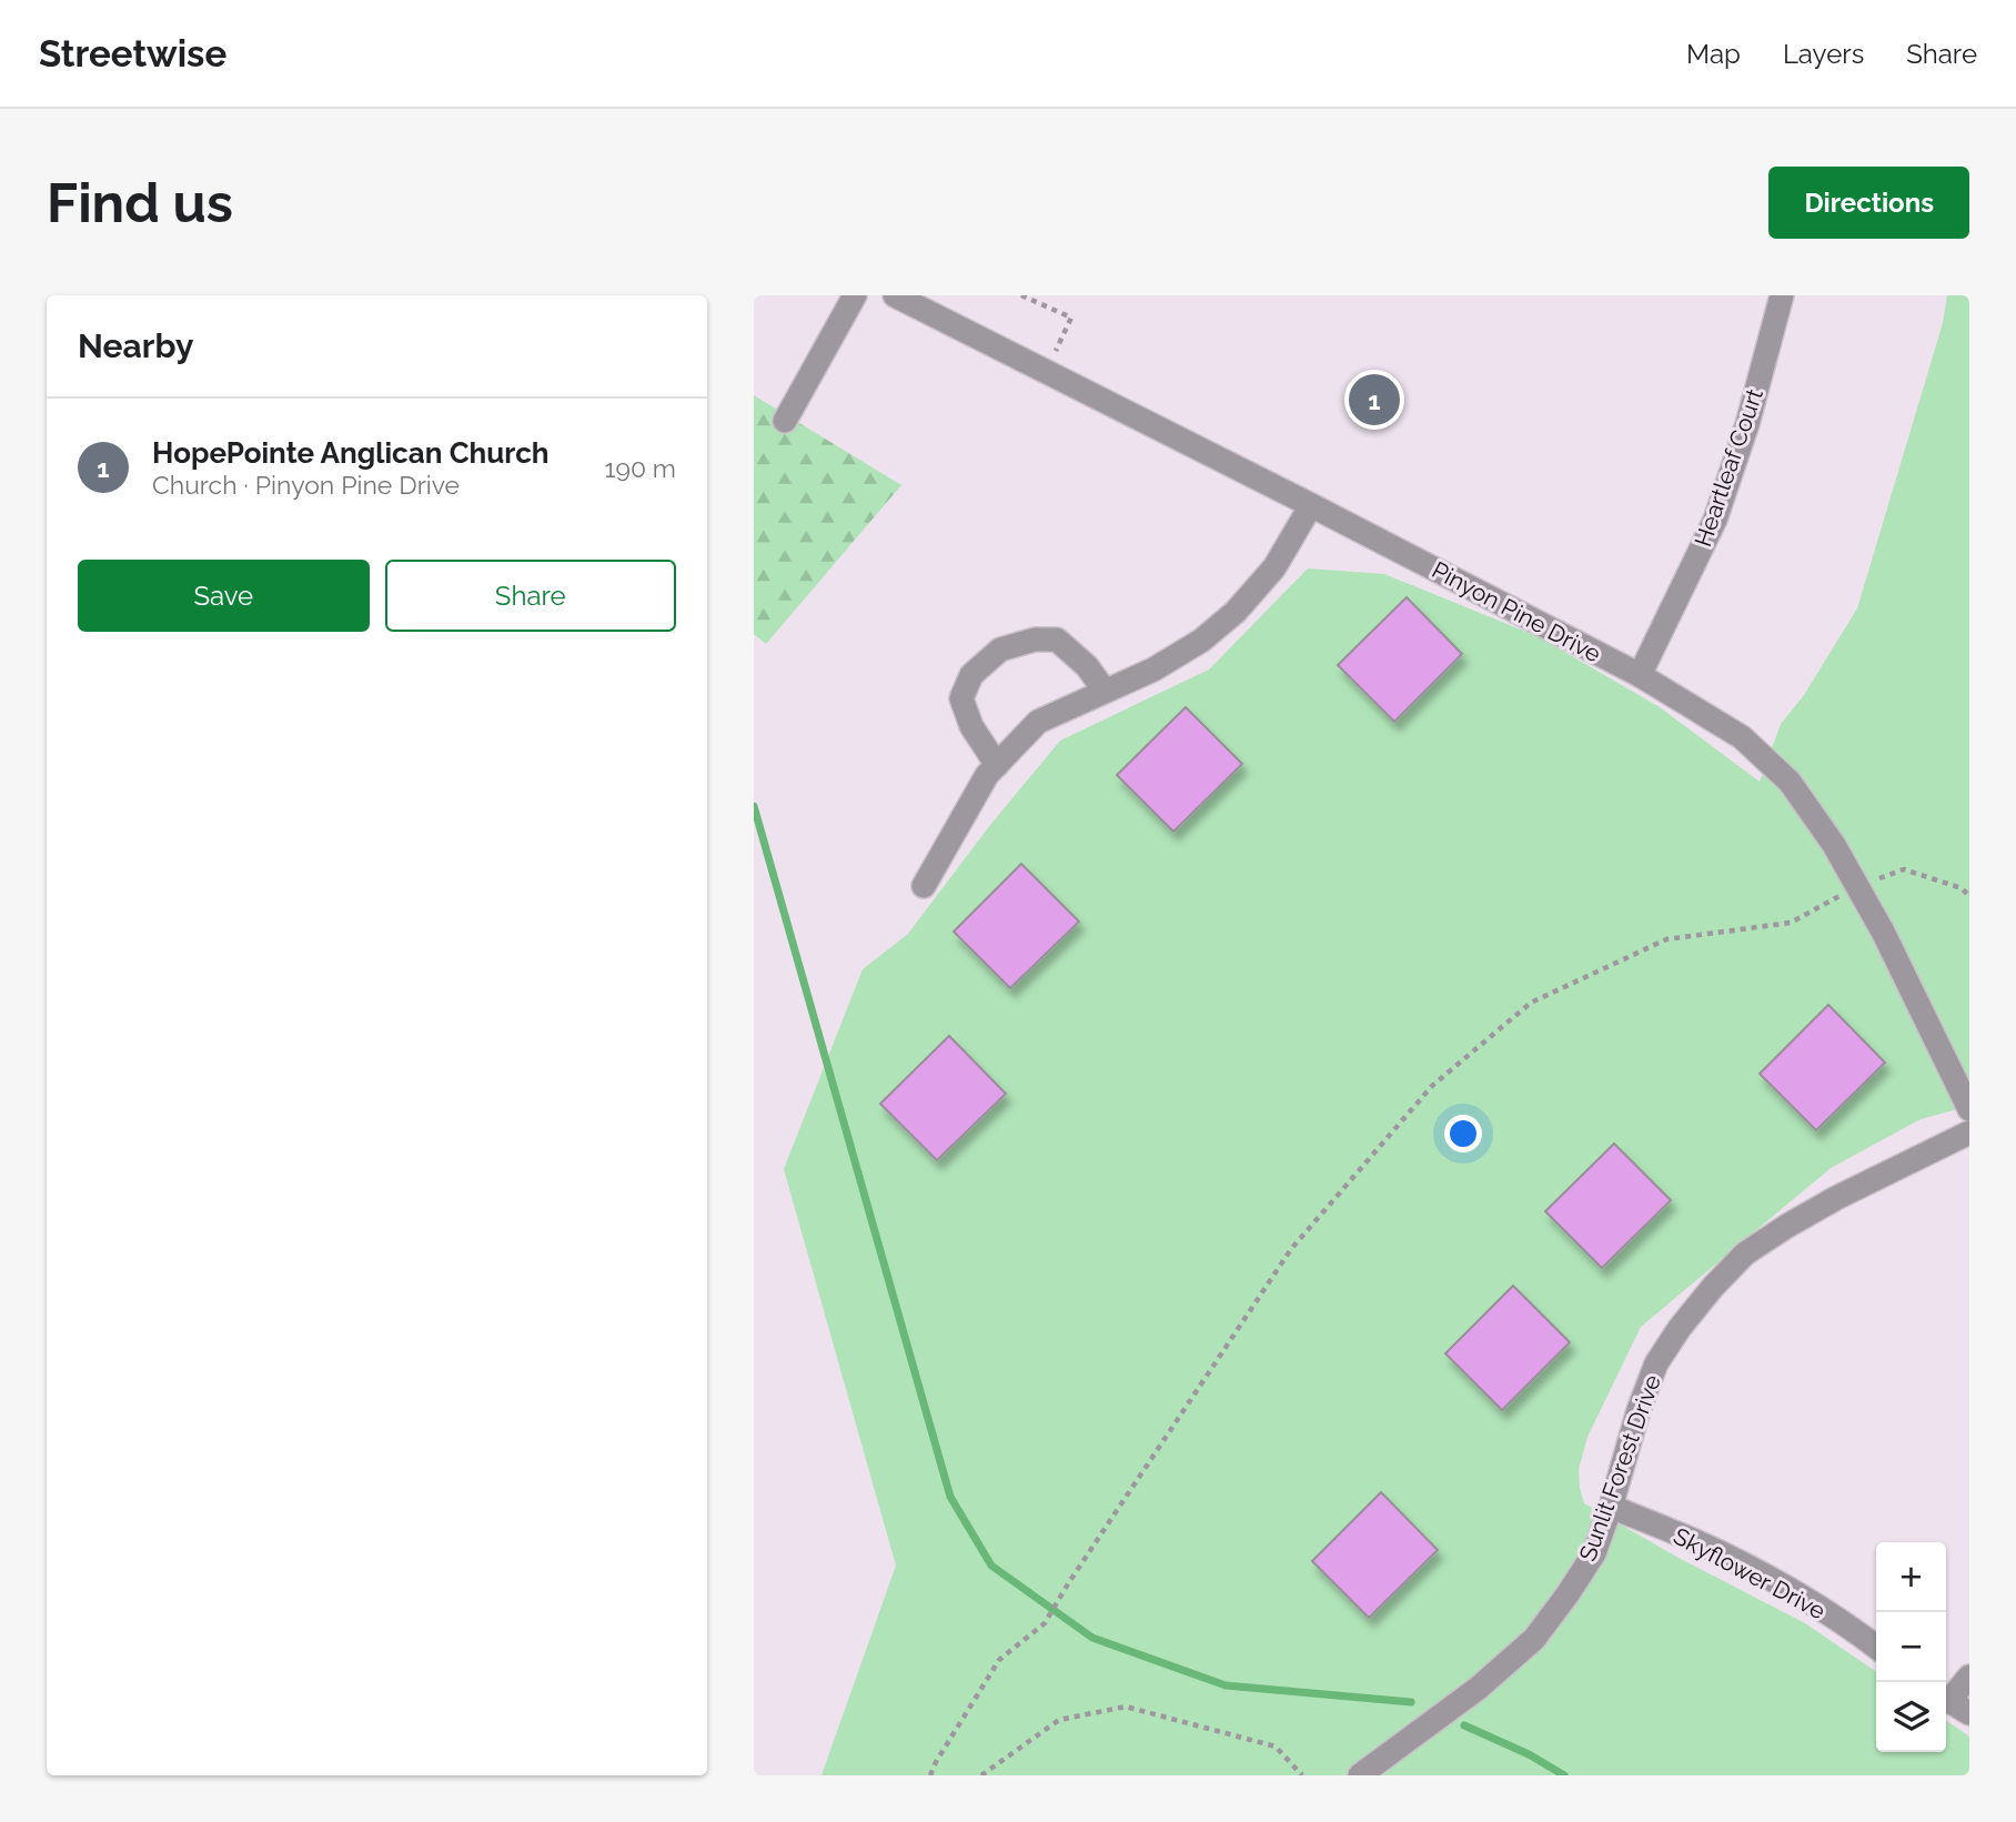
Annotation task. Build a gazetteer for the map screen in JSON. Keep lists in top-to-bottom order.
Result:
{
  "streets": {
    "street": [
      "Heartleaf Court",
      "Pinyon Pine Drive",
      "Sunlit Forest Drive",
      "Skyflower Drive"
    ]
  },
  "crossings": [
    ["Heartleaf Court", "Pinyon Pine Drive"],
    ["Sunlit Forest Drive", "Skyflower Drive"]
  ],
  "page": {
    "header": "Streetwise",
    "nav": ["Map", "Layers", "Share"],
    "buttons": [
      "Directions",
      ["Save", "Share"]
    ],
    "title": "Find us",
    "heading": "Nearby",
    "pins": "1",
    "list": [
      {
        "mark": "1",
        "name": "HopePointe Anglican Church",
        "note": "Church · Pinyon Pine Drive",
        "value": "190 m"
      }
    ],
    "map_buttons": ["+", "−"]
  }
}
